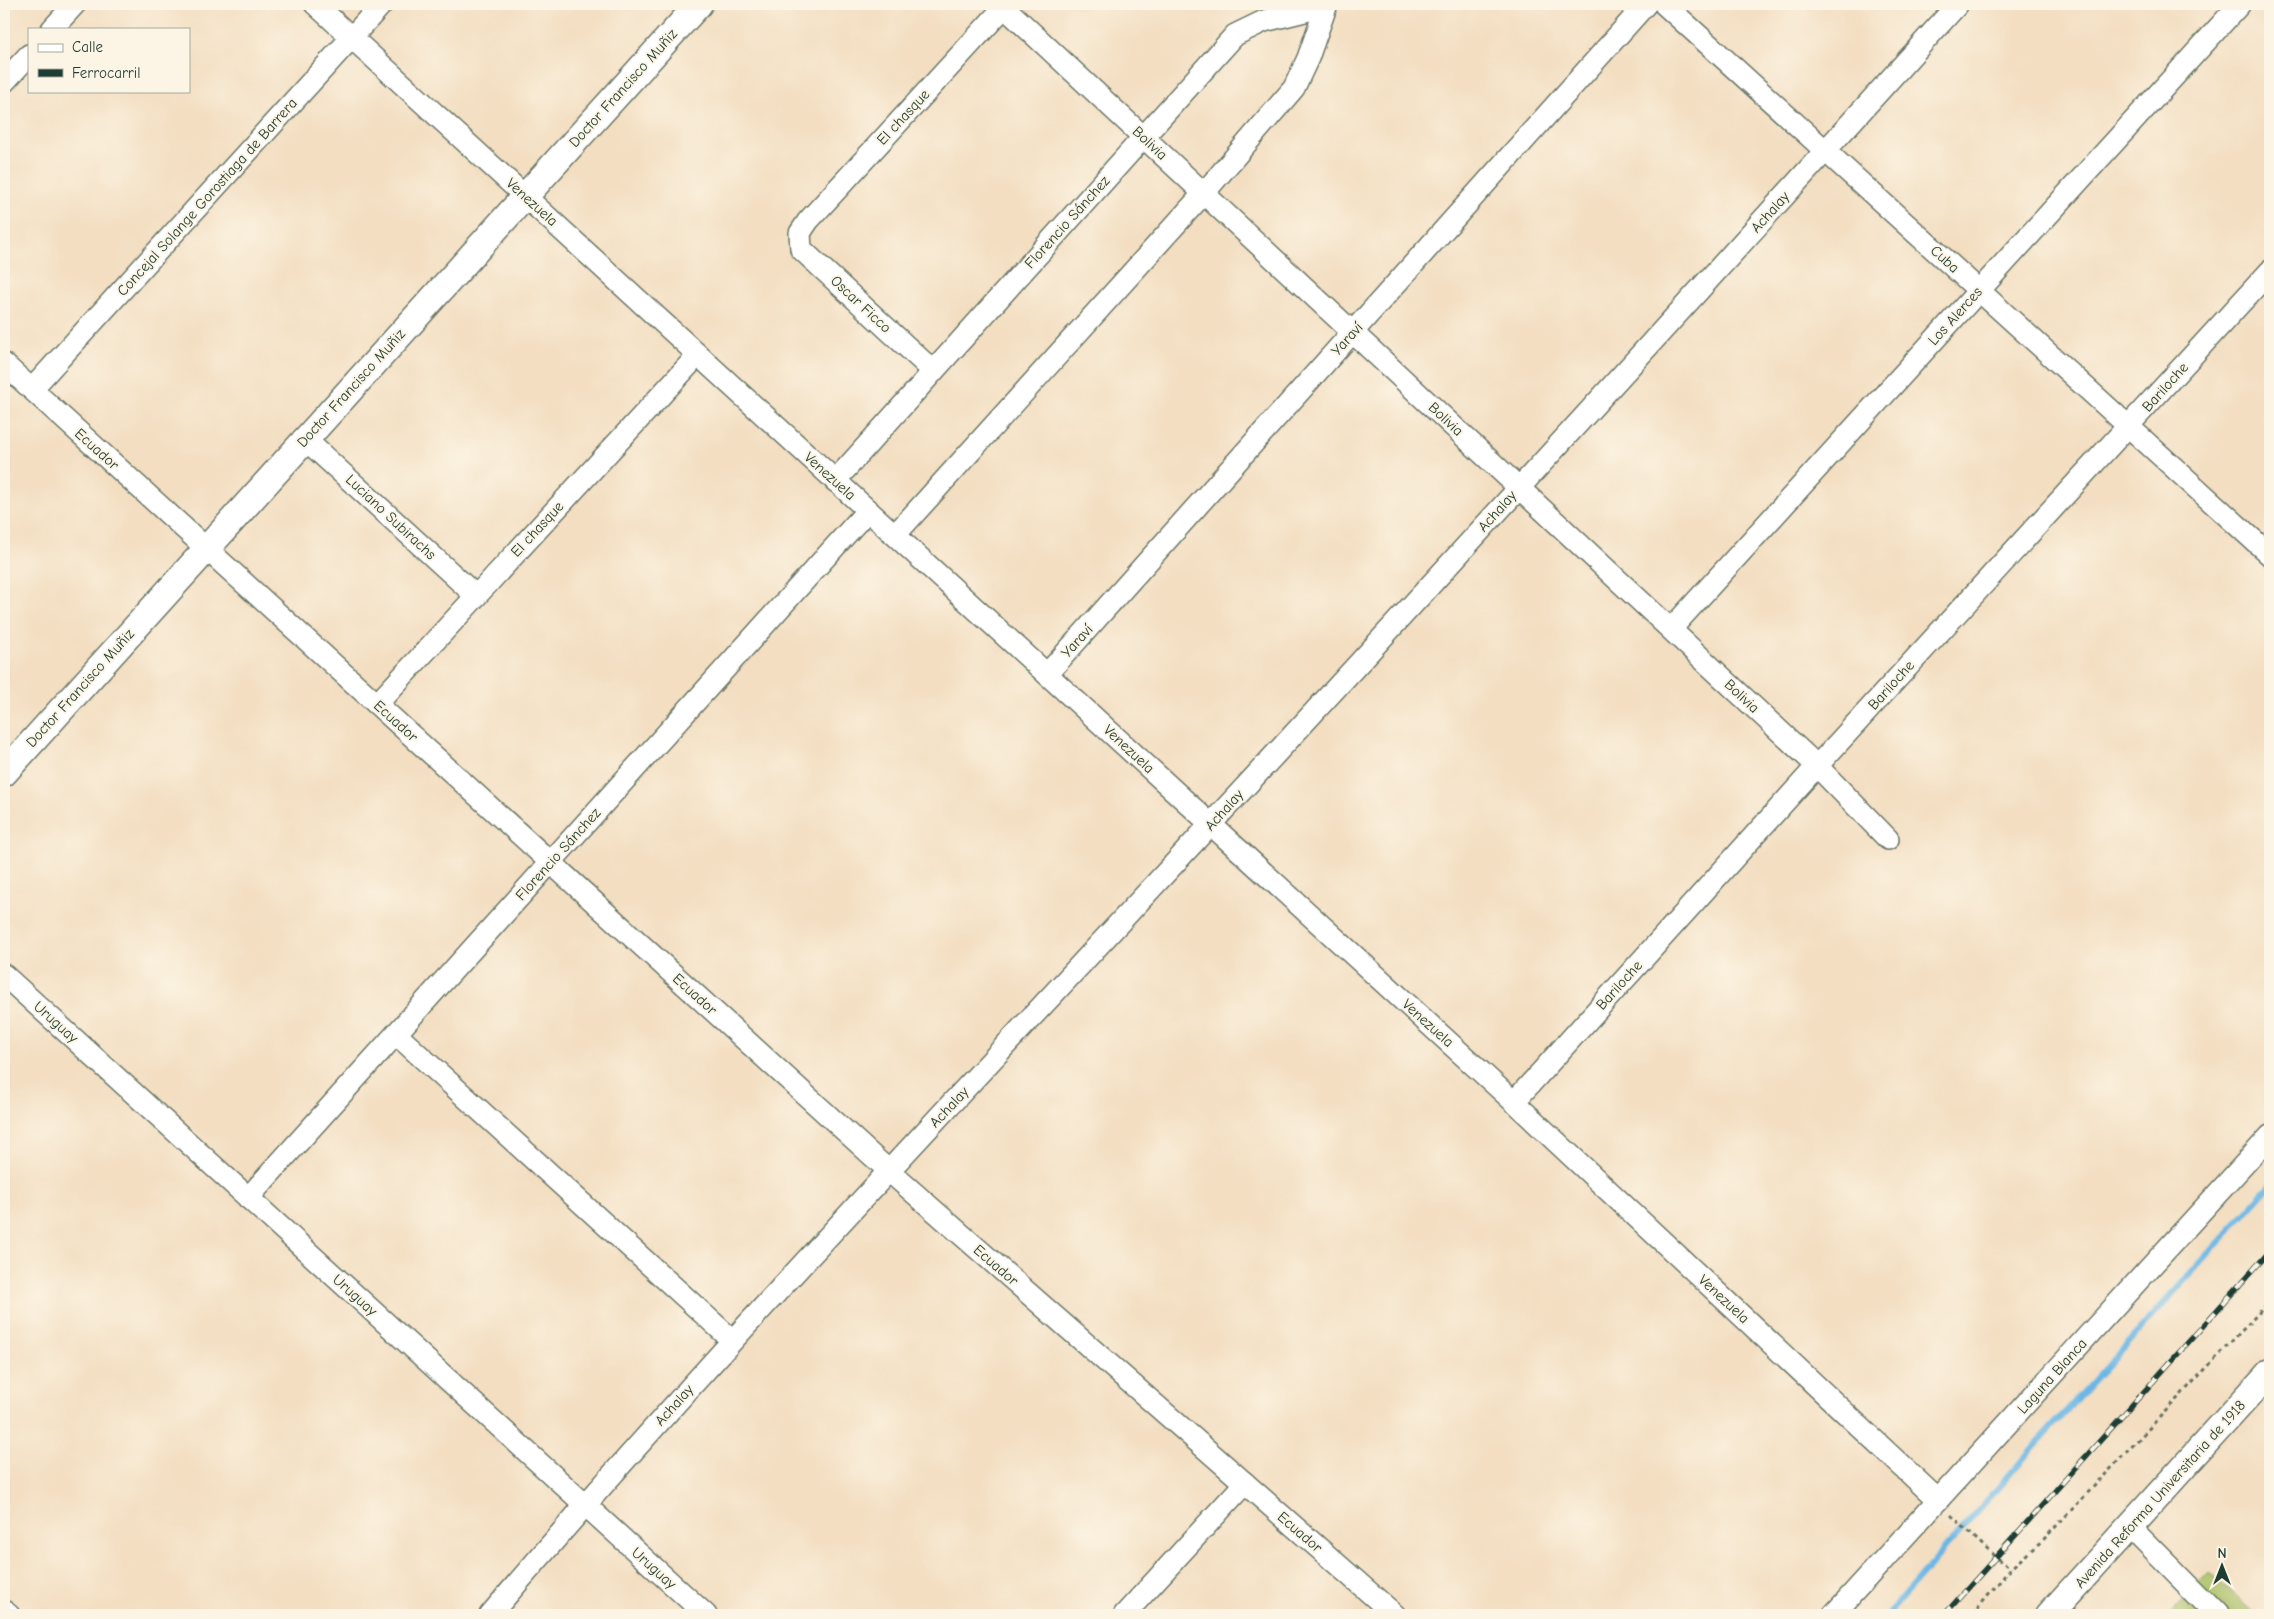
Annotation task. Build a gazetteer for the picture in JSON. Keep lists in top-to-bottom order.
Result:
{
  "streets": {
    "main road": ["Doctor Francisco Muñiz", "Avenida Reforma Universitaria de 1918"],
    "street": [
      "El chasque",
      "Bolivia",
      "Concejal Solange Gorostiaga de Barrera",
      "Venezuela",
      "Achalay",
      "Florencio Sánchez",
      "Cuba",
      "Oscar Ficco",
      "Los Alerces",
      "Yaraví",
      "Bariloche",
      "Ecuador",
      "Luciano Subirachs",
      "Uruguay",
      "Laguna Blanca"
    ]
  },
  "crossings": [
    ["Doctor Francisco Muñiz", "Venezuela"],
    ["Doctor Francisco Muñiz", "Ecuador"],
    ["Doctor Francisco Muñiz", "Luciano Subirachs"],
    ["El chasque", "Bolivia"],
    ["El chasque", "Venezuela"],
    ["El chasque", "Oscar Ficco"],
    ["El chasque", "Ecuador"],
    ["El chasque", "Luciano Subirachs"],
    ["Bolivia", "Achalay"],
    ["Bolivia", "Florencio Sánchez"],
    ["Bolivia", "Los Alerces"],
    ["Bolivia", "Yaraví"],
    ["Bolivia", "Bariloche"],
    ["Concejal Solange Gorostiaga de Barrera", "Venezuela"],
    ["Concejal Solange Gorostiaga de Barrera", "Ecuador"],
    ["Venezuela", "Achalay"],
    ["Venezuela", "Florencio Sánchez"],
    ["Venezuela", "Yaraví"],
    ["Venezuela", "Bariloche"],
    ["Venezuela", "Laguna Blanca"],
    ["Achalay", "Cuba"],
    ["Achalay", "Ecuador"],
    ["Achalay", "Uruguay"],
    ["Florencio Sánchez", "Oscar Ficco"],
    ["Florencio Sánchez", "Ecuador"],
    ["Florencio Sánchez", "Uruguay"],
    ["Cuba", "Los Alerces"],
    ["Cuba", "Bariloche"]
  ],
  "legend": ["Calle", "Ferrocarril"],
  "north": "top"
}
